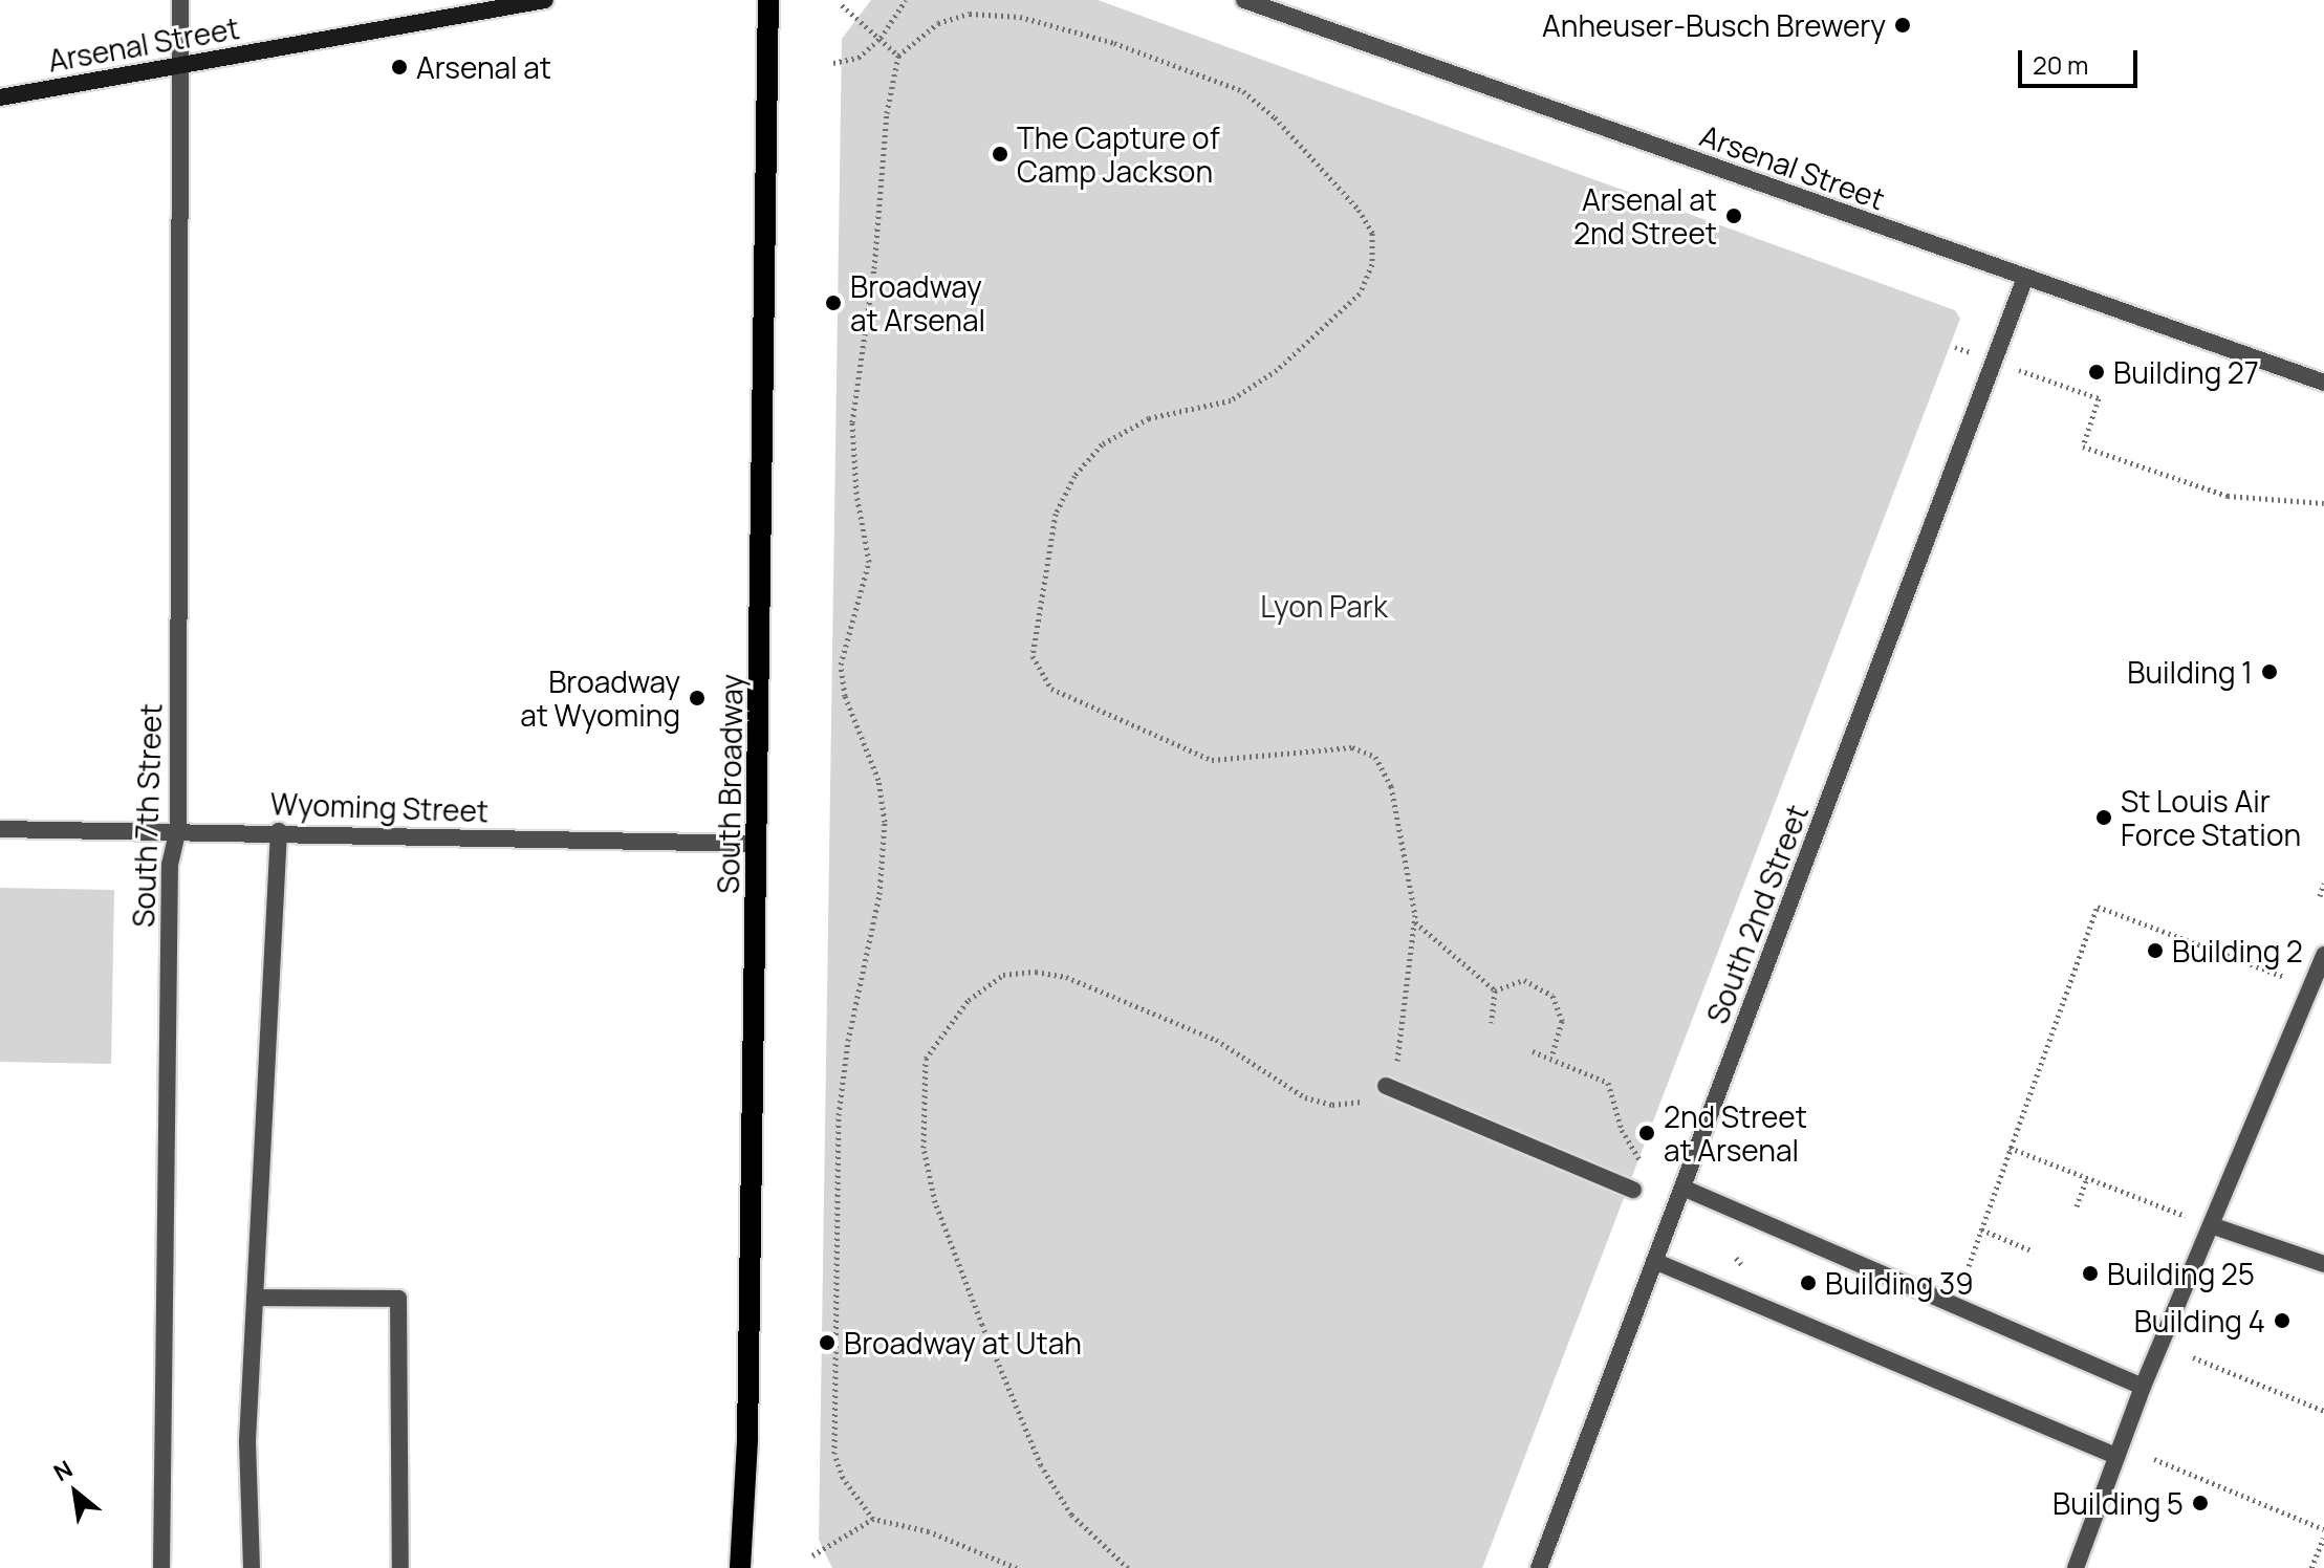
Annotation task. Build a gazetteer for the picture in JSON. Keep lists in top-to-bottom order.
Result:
{
  "streets": {
    "main road": ["Arsenal Street", "South Broadway"],
    "street": ["Wyoming Street", "South 7th Street", "South 2nd Street"]
  },
  "crossings": [
    ["Arsenal Street", "South 7th Street"],
    ["Arsenal Street", "South 2nd Street"],
    ["South Broadway", "Wyoming Street"],
    ["Wyoming Street", "South 7th Street"]
  ],
  "parks": ["Lyon Park"],
  "places": [
    "Anheuser-Busch Brewery",
    "Arsenal at",
    "The Capture of Camp Jackson",
    "Arsenal at 2nd Street",
    "Broadway at Arsenal",
    "Building 27",
    "Building 1",
    "Broadway at Wyoming",
    "St Louis Air Force Station",
    "Building 2",
    "2nd Street at Arsenal",
    "Building 25",
    "Building 39",
    "Building 4",
    "Broadway at Utah",
    "Building 5"
  ],
  "scale_bar": "20 m",
  "north": "top left"
}
